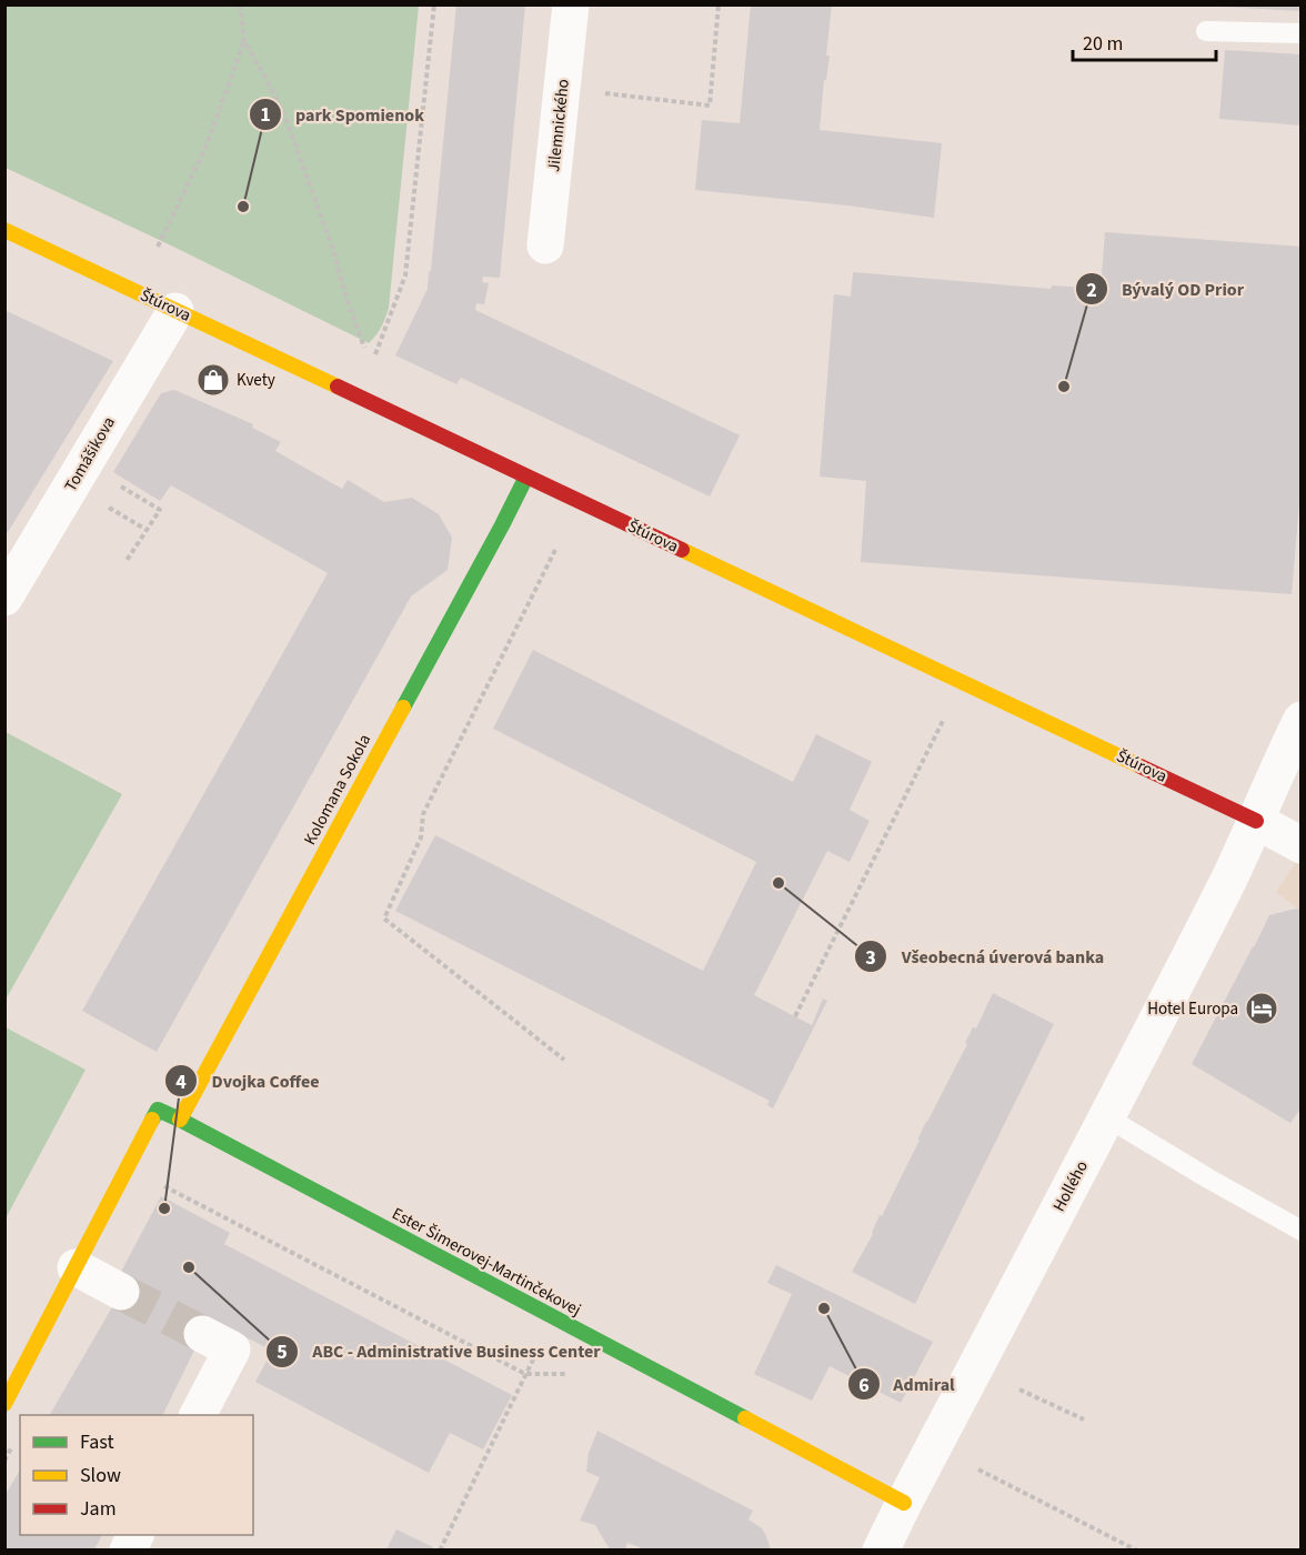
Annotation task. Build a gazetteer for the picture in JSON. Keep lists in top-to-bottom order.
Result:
{
  "streets": {
    "street": [
      "Jilemnického",
      "Štúrova",
      "Tomášikova",
      "Kolomana Sokola",
      "Hollého",
      "Ester Šimerovej-Martinčekovej"
    ]
  },
  "crossings": [
    ["Štúrova", "Tomášikova"],
    ["Štúrova", "Kolomana Sokola"],
    ["Štúrova", "Hollého"],
    ["Kolomana Sokola", "Ester Šimerovej-Martinčekovej"],
    ["Hollého", "Ester Šimerovej-Martinčekovej"]
  ],
  "places": {
    "other": [
      "park Spomienok",
      "Bývalý OD Prior",
      "Všeobecná úverová banka",
      "Dvojka Coffee",
      "ABC - Administrative Business Center",
      "Admiral"
    ],
    "shop": ["Kvety"],
    "hotel": ["Hotel Europa"]
  },
  "legend": ["Fast", "Slow", "Jam"],
  "scale_bar": "20 m"
}
